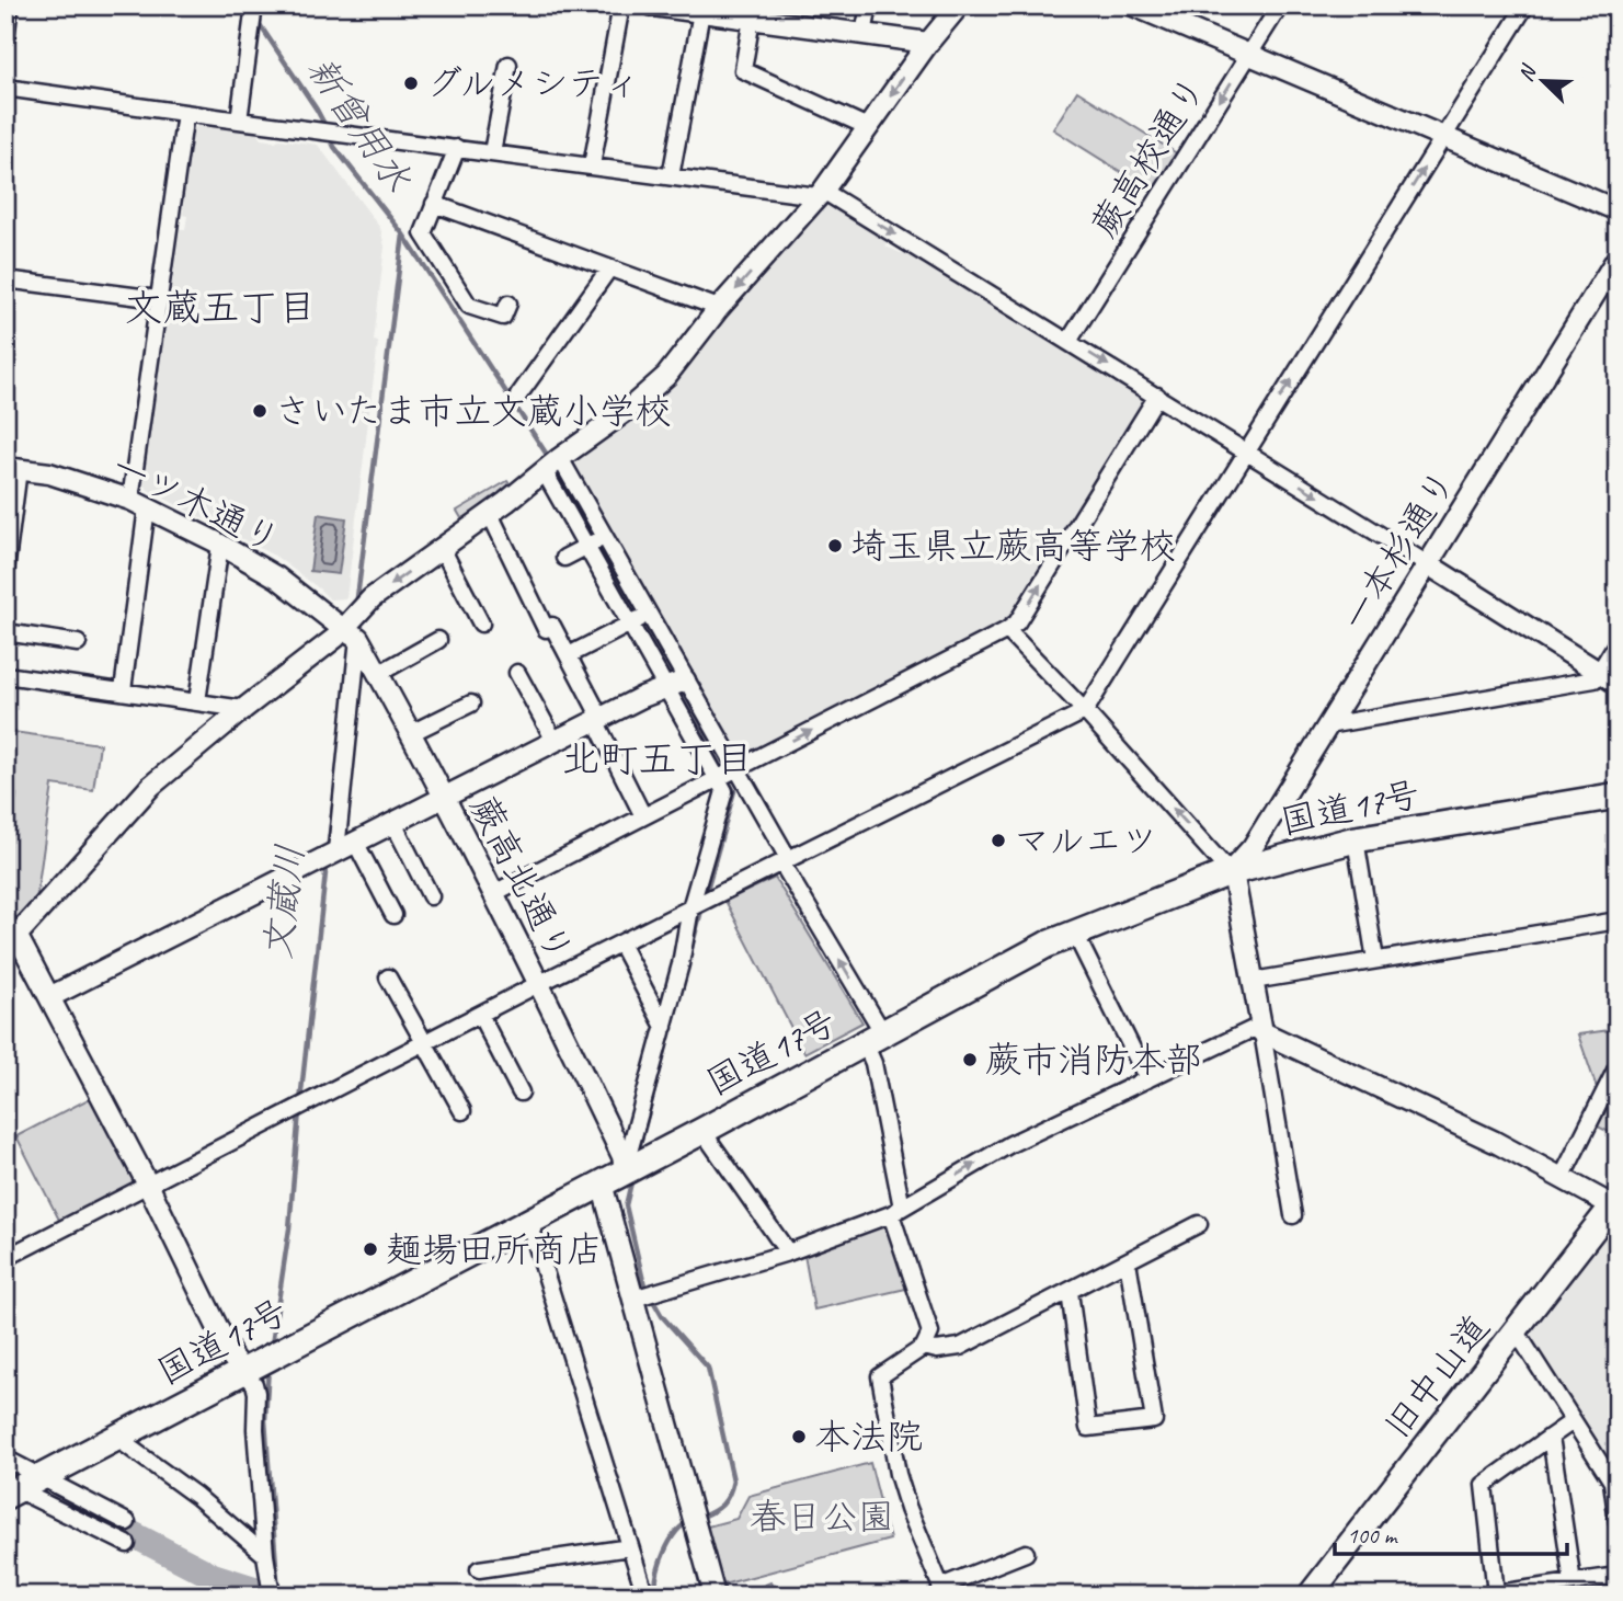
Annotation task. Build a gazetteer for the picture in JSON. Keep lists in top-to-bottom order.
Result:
{
  "streets": {
    "highway": ["国道17号"],
    "main road": ["旧中山道"],
    "street": [
      "蕨高校通り",
      "一ツ木通り",
      "一本杉通り",
      "蕨高北通り"
    ]
  },
  "crossings": [
    ["一ツ木通り", "蕨高北通り"],
    ["一本杉通り", "国道17号"],
    ["国道17号", "蕨高北通り"]
  ],
  "one_way": ["蕨高校通り"],
  "districts": ["文蔵五丁目", "北町五丁目"],
  "water": ["新曾用水", "文蔵川"],
  "parks": ["春日公園"],
  "places": [
    "グルメシティ",
    "さいたま市立文蔵小学校",
    "埼玉県立蕨高等学校",
    "マルエツ",
    "蕨市消防本部",
    "麺場田所商店",
    "本法院"
  ],
  "scale_bar": "100 m",
  "north": "top left"
}
